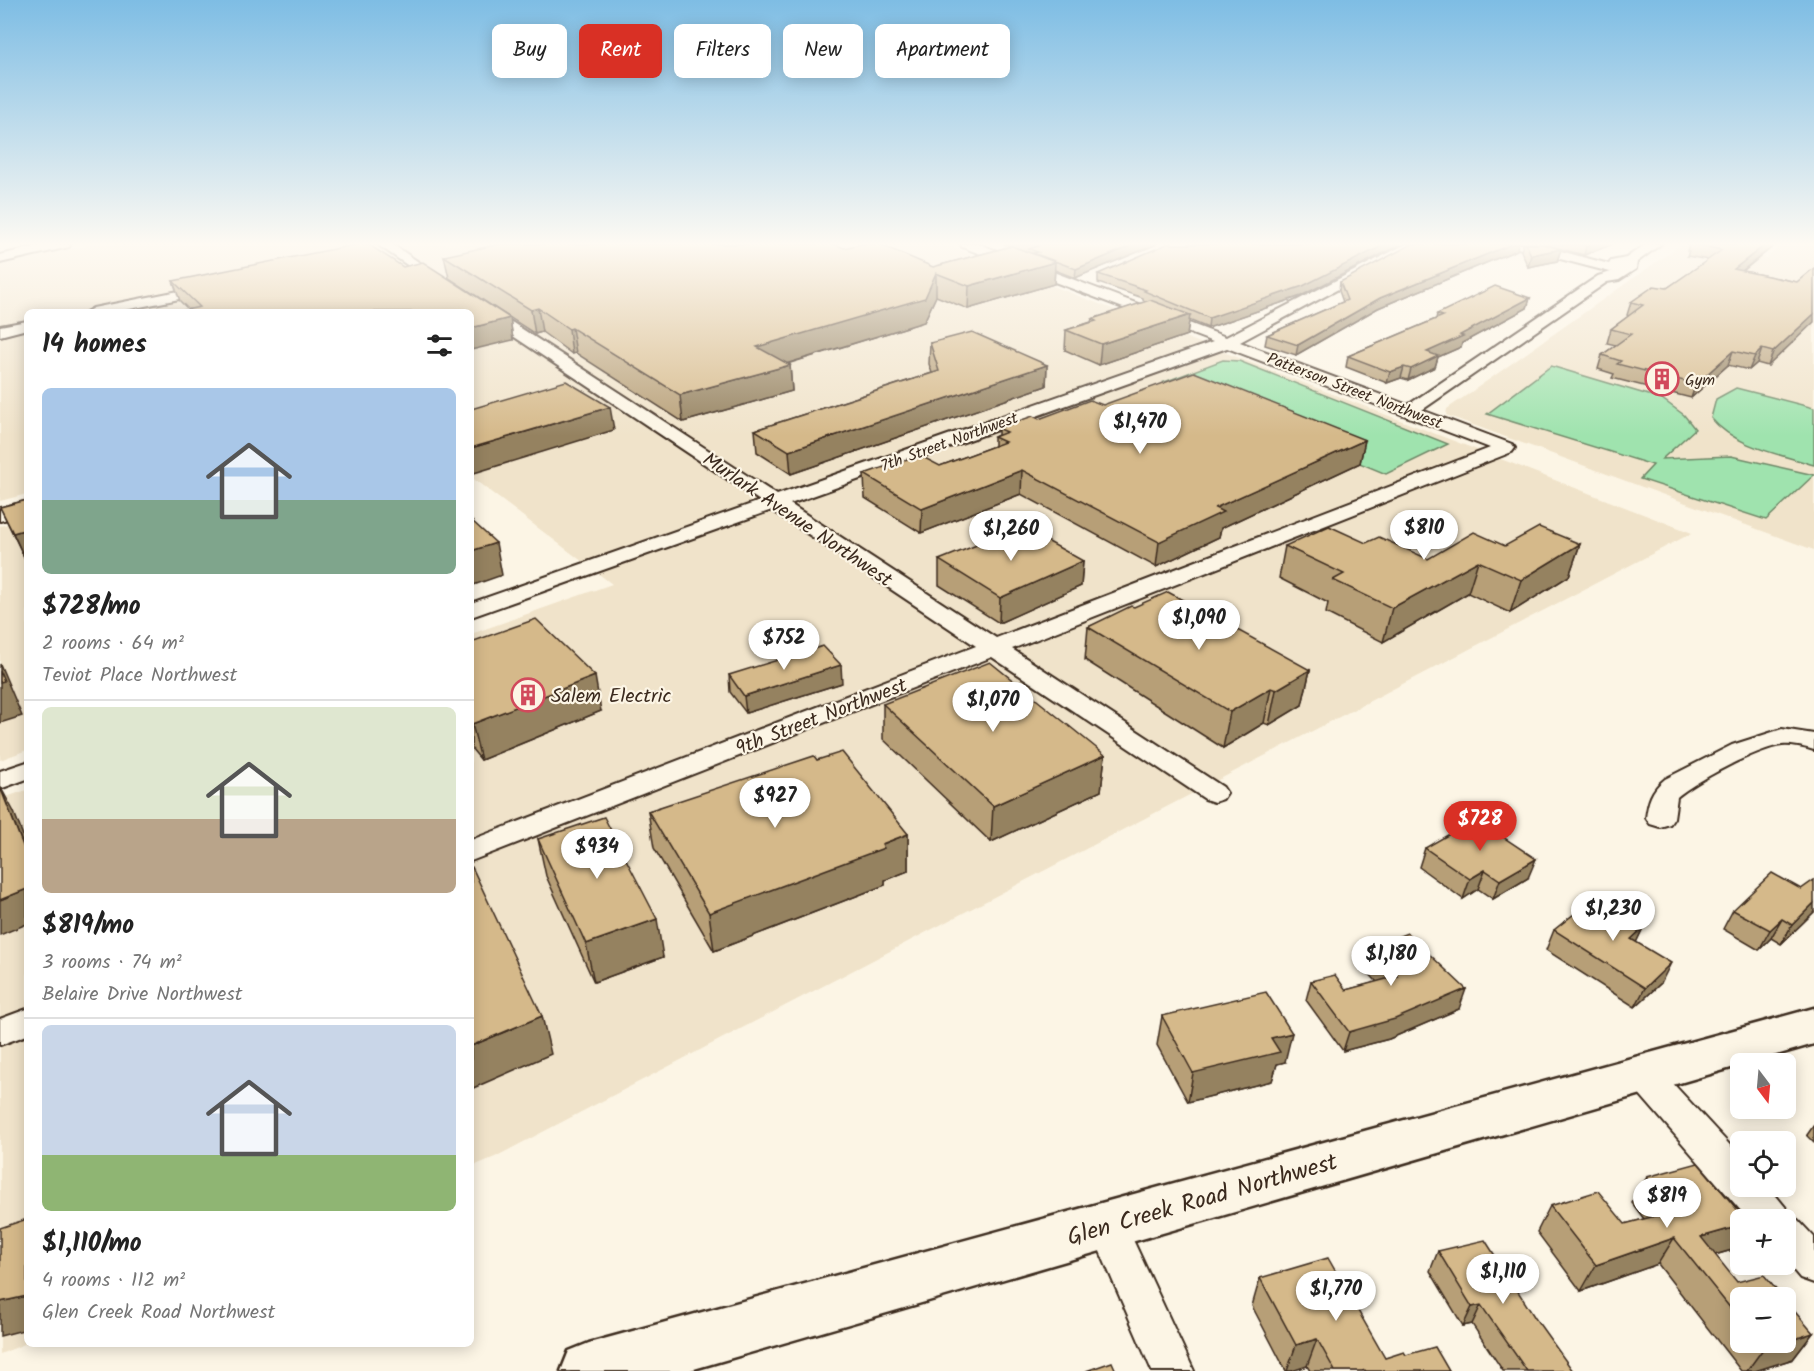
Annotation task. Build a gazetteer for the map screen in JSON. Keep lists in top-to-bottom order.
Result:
{
  "streets": {
    "main road": ["Glen Creek Road Northwest"],
    "street": [
      "Patterson Street Northwest",
      "7th Street Northwest",
      "Murlark Avenue Northwest",
      "9th Street Northwest"
    ]
  },
  "crossings": [
    ["Patterson Street Northwest", "7th Street Northwest"],
    ["Patterson Street Northwest", "9th Street Northwest"],
    ["7th Street Northwest", "Murlark Avenue Northwest"],
    ["Murlark Avenue Northwest", "9th Street Northwest"]
  ],
  "places": {
    "building": ["Gym", "Salem Electric"]
  },
  "north": "bottom",
  "page": {
    "chip": [
      "Buy",
      "Rent",
      "Filters",
      "New",
      "Apartment"
    ],
    "heading": "14 homes",
    "list": [
      {
        "name": "$728/mo",
        "note": "2 rooms · 64 m² · Teviot Place Northwest"
      },
      {
        "name": "$819/mo",
        "note": "3 rooms · 74 m² · Belaire Drive Northwest"
      },
      {
        "name": "$1,110/mo",
        "note": "4 rooms · 112 m² · Glen Creek Road Northwest"
      }
    ],
    "price": [
      "$1,470",
      "$810",
      "$1,260",
      "$1,090",
      "$752",
      "$1,070",
      "$927",
      "$728",
      "$934",
      "$1,230",
      "$1,180",
      "$819",
      "$1,110",
      "$1,770"
    ],
    "map_buttons": ["+", "−"]
  }
}
